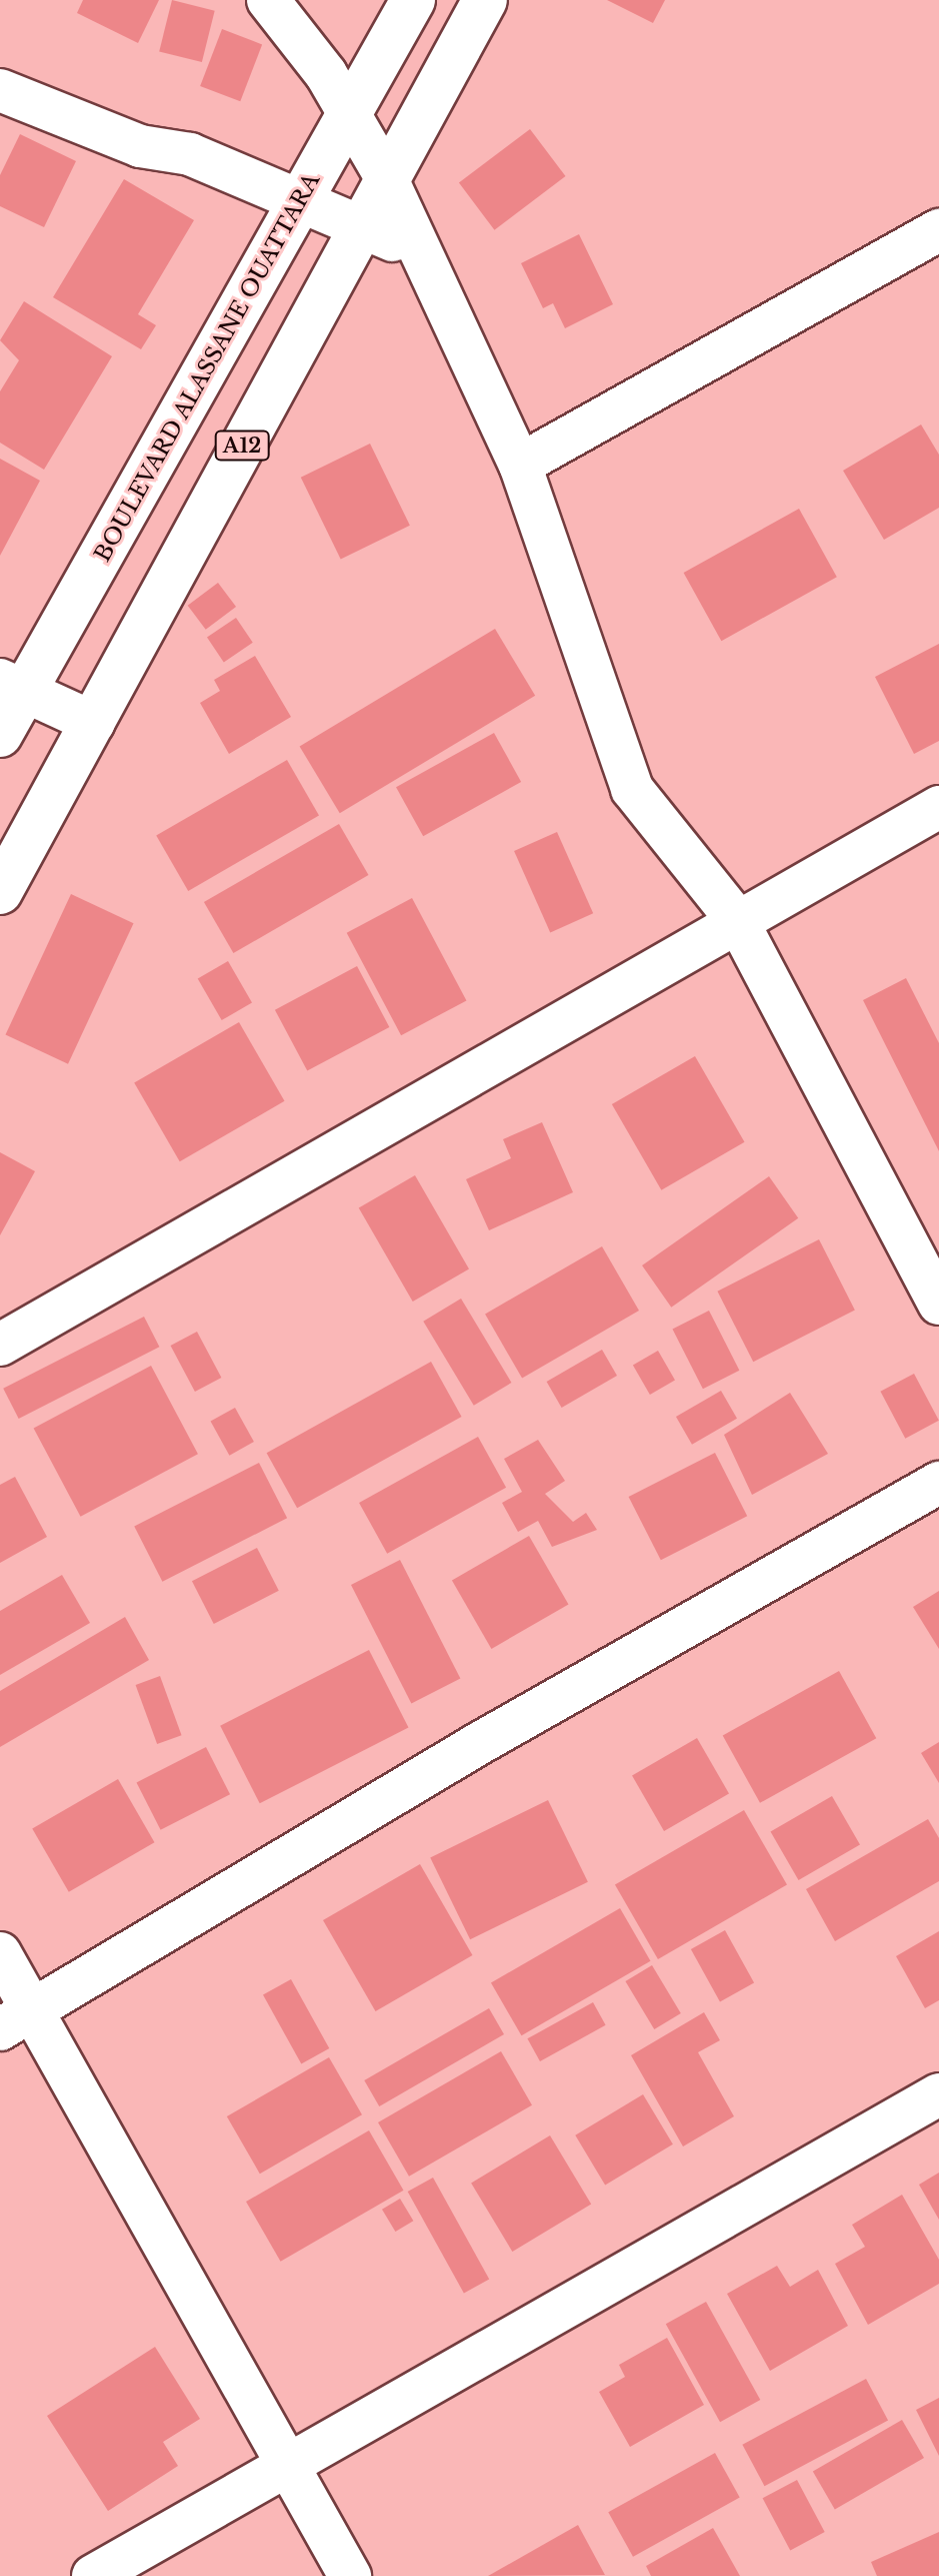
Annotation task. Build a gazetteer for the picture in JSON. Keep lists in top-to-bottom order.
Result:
{
  "streets": {
    "main road": ["BOULEVARD ALASSANE OUATTARA", "A12"]
  }
}
